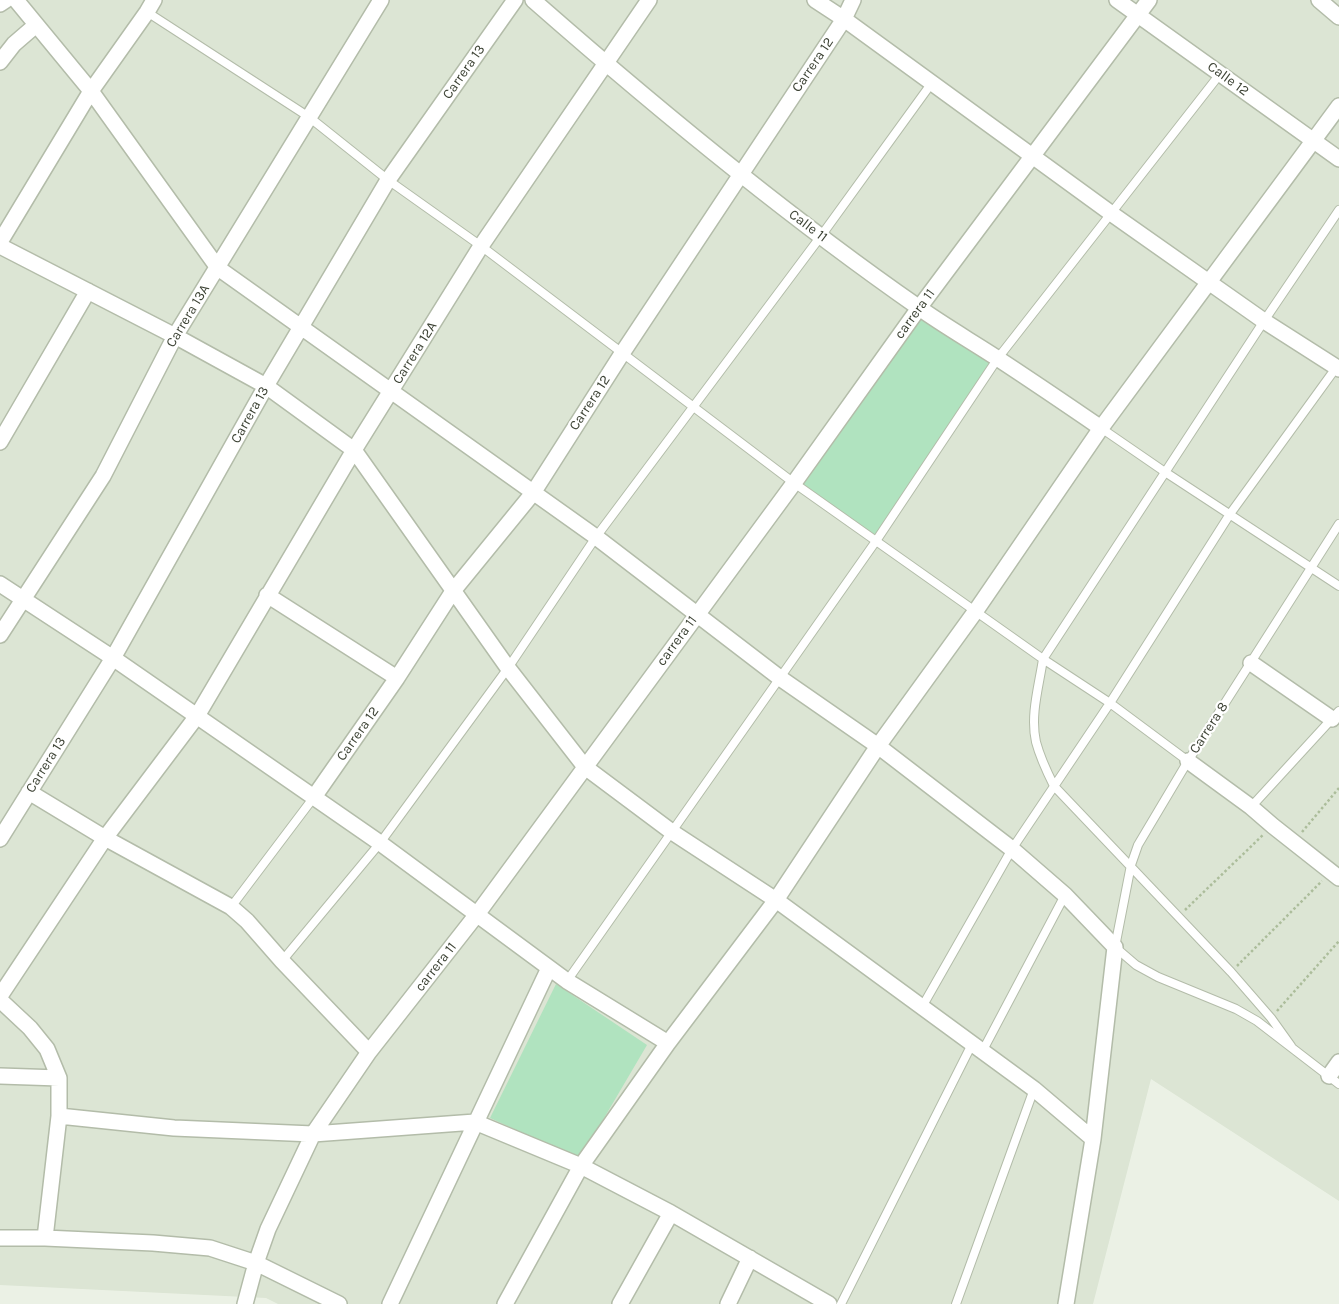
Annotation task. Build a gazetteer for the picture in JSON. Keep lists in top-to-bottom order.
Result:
{
  "streets": {
    "street": [
      "Carrera 12",
      "Carrera 13",
      "Calle 12",
      "Calle 11",
      "carrera 11",
      "Carrera 13A",
      "Carrera 12A"
    ],
    "lane": ["Carrera 8"]
  },
  "crossings": [
    ["Carrera 12", "Calle 11"],
    ["Calle 12", "carrera 11"],
    ["Calle 11", "carrera 11"],
    ["Calle 11", "Carrera 12A"]
  ]
}
